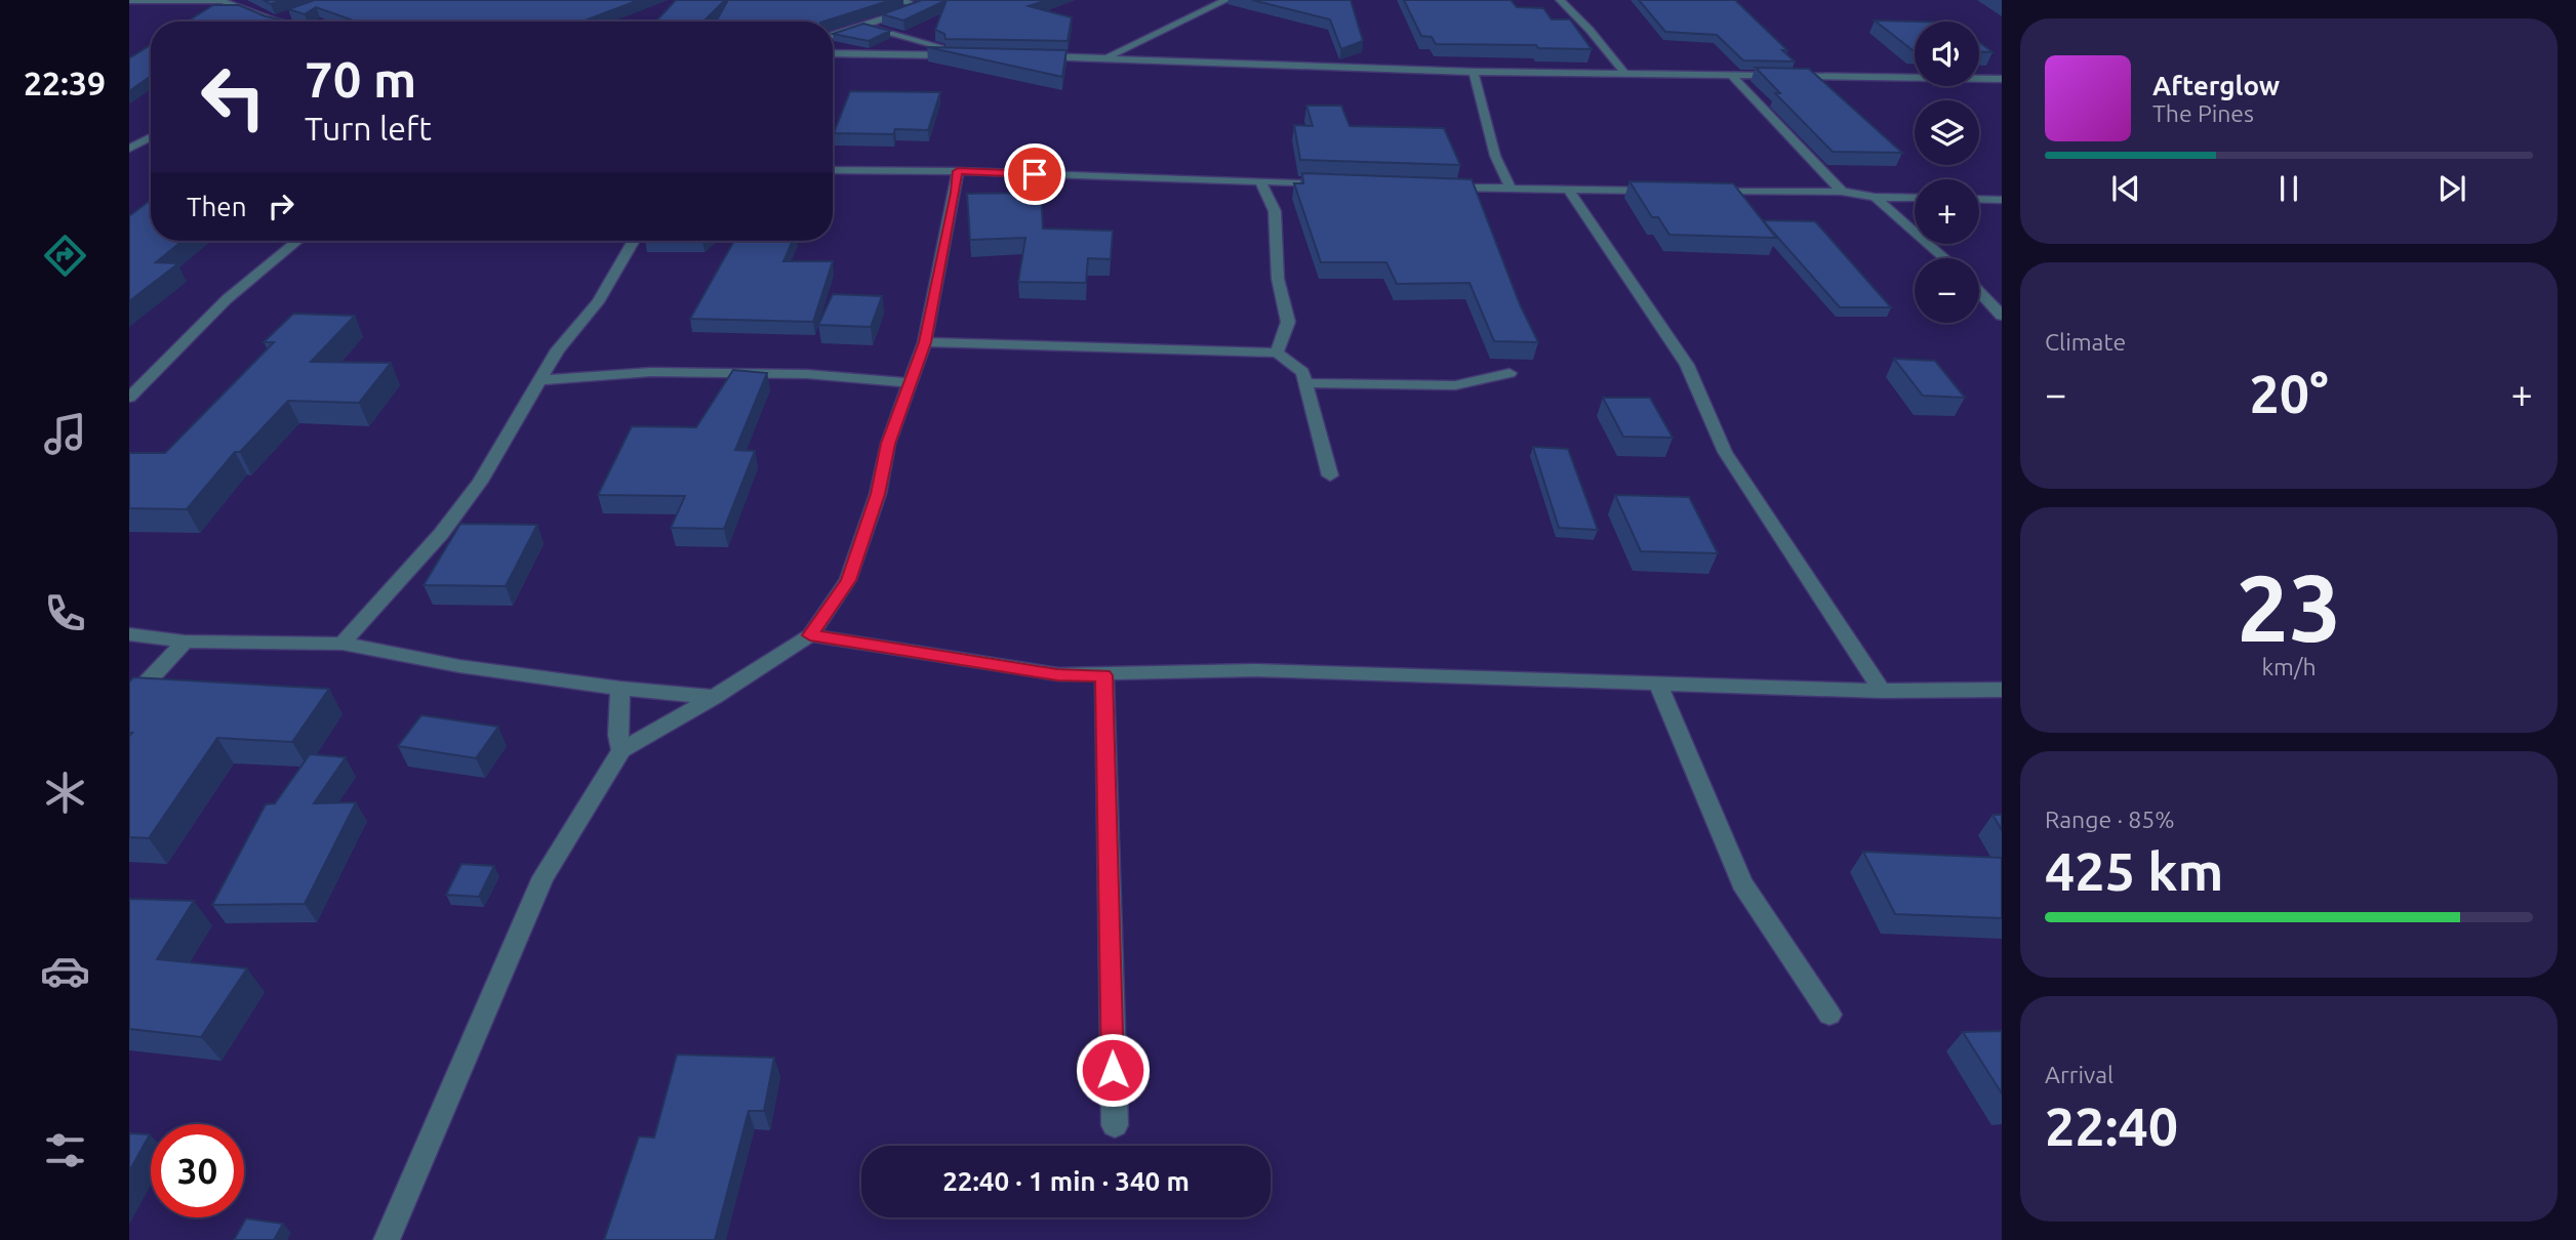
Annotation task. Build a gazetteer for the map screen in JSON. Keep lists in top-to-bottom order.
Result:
{
  "page": {
    "tabs": "22:39",
    "map_buttons": ["+", "−"],
    "turn": ["70 m", "Turn left"],
    "song": ["Afterglow", "The Pines"],
    "then": "Then",
    "tile": [
      "Climate",
      ["23", "km/h"],
      ["Range · 85%", "425 km"],
      ["Arrival", "22:40"]
    ],
    "heat": ["−", "20°", "+"],
    "limit": "30",
    "trip": "22:40 · 1 min · 340 m"
  }
}
